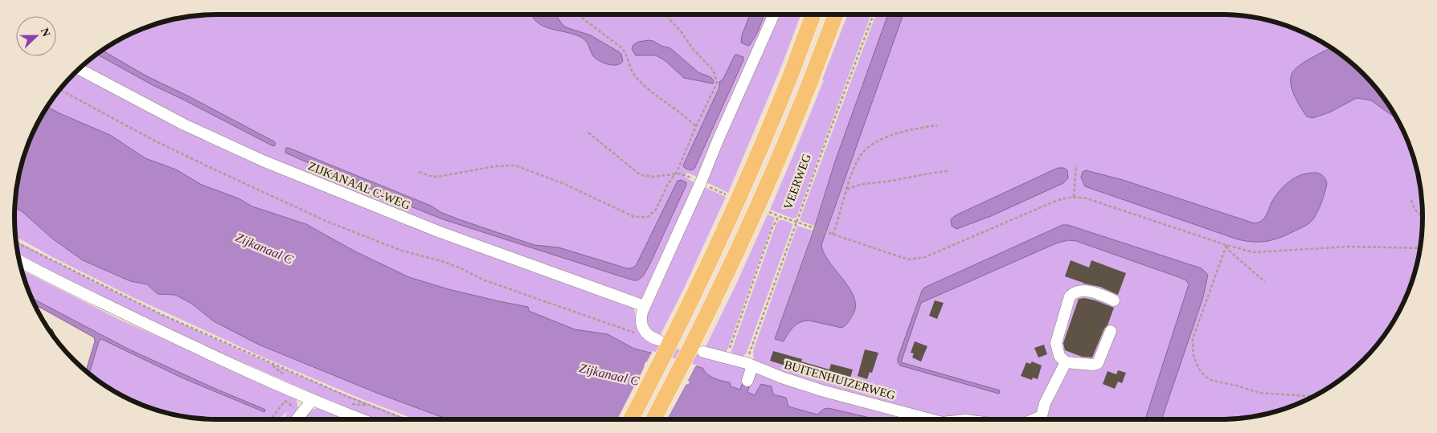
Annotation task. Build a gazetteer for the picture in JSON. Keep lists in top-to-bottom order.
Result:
{
  "streets": {
    "street": ["ZIJKANAAL C-WEG", "BUITENHUIZERWEG"],
    "path": ["VEERWEG"]
  },
  "crossings": [
    ["VEERWEG", "BUITENHUIZERWEG"]
  ],
  "water": ["Zijkanaal C"],
  "north": "right"
}
